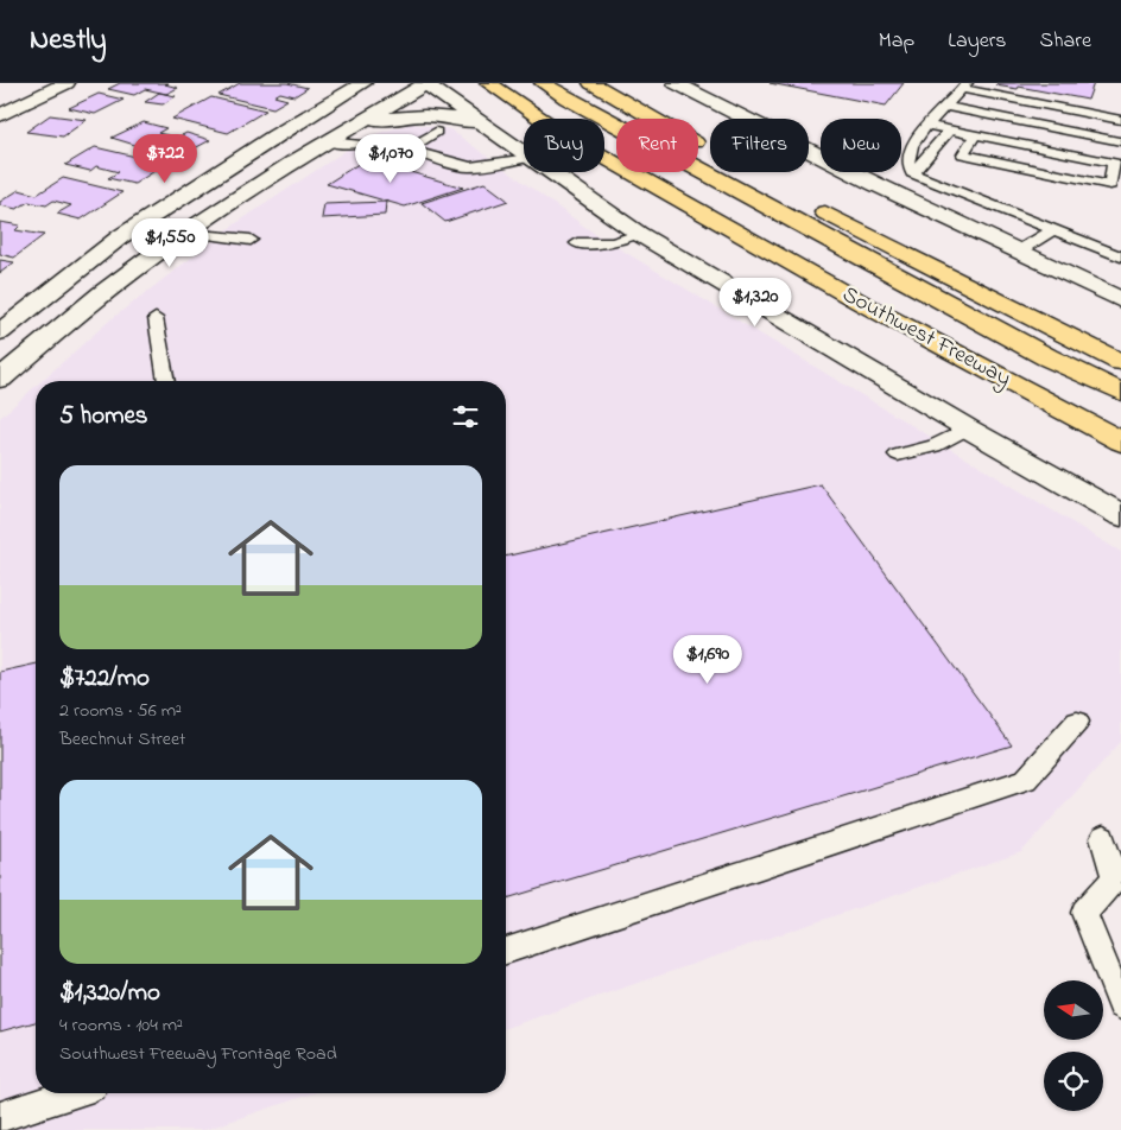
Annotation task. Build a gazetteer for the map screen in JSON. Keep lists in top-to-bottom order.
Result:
{
  "streets": {
    "highway": ["Southwest Freeway"]
  },
  "north": "left",
  "page": {
    "header": "Nestly",
    "nav": ["Map", "Layers", "Share"],
    "chip": [
      "Buy",
      "Rent",
      "Filters",
      "New"
    ],
    "price": [
      "$722",
      "$1,070",
      "$1,550",
      "$1,320",
      "$1,690"
    ],
    "heading": "5 homes",
    "list": [
      {
        "name": "$722/mo",
        "note": "2 rooms · 56 m² · Beechnut Street"
      },
      {
        "name": "$1,320/mo",
        "note": "4 rooms · 104 m² · Southwest Freeway Frontage Road"
      }
    ]
  }
}
